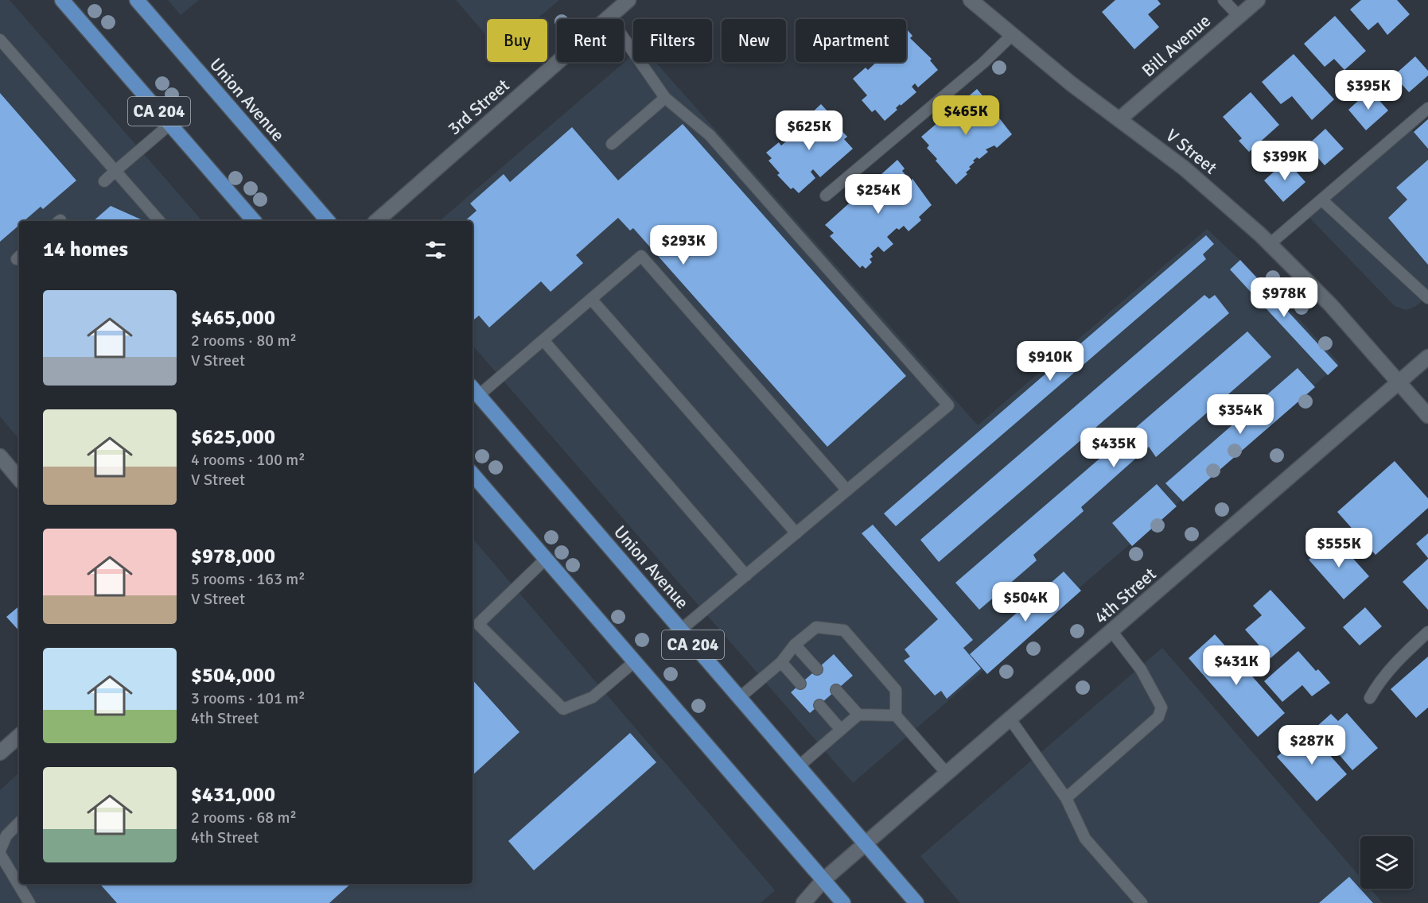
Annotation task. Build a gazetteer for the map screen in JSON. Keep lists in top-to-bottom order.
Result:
{
  "streets": {
    "highway": ["Union Avenue", "CA 204"],
    "street": [
      "Bill Avenue",
      "3rd Street",
      "V Street",
      "4th Street"
    ]
  },
  "crossings": [
    ["Bill Avenue", "V Street"],
    ["Union Avenue", "4th Street"],
    ["CA 204", "4th Street"],
    ["V Street", "4th Street"]
  ],
  "page": {
    "chip": [
      "Buy",
      "Rent",
      "Filters",
      "New",
      "Apartment"
    ],
    "price": [
      "$395K",
      "$465K",
      "$625K",
      "$399K",
      "$254K",
      "$293K",
      "$978K",
      "$910K",
      "$354K",
      "$435K",
      "$555K",
      "$504K",
      "$431K",
      "$287K"
    ],
    "heading": "14 homes",
    "list": [
      {
        "name": "$465,000",
        "note": "2 rooms · 80 m² · V Street"
      },
      {
        "name": "$625,000",
        "note": "4 rooms · 100 m² · V Street"
      },
      {
        "name": "$978,000",
        "note": "5 rooms · 163 m² · V Street"
      },
      {
        "name": "$504,000",
        "note": "3 rooms · 101 m² · 4th Street"
      },
      {
        "name": "$431,000",
        "note": "2 rooms · 68 m² · 4th Street"
      }
    ]
  }
}
